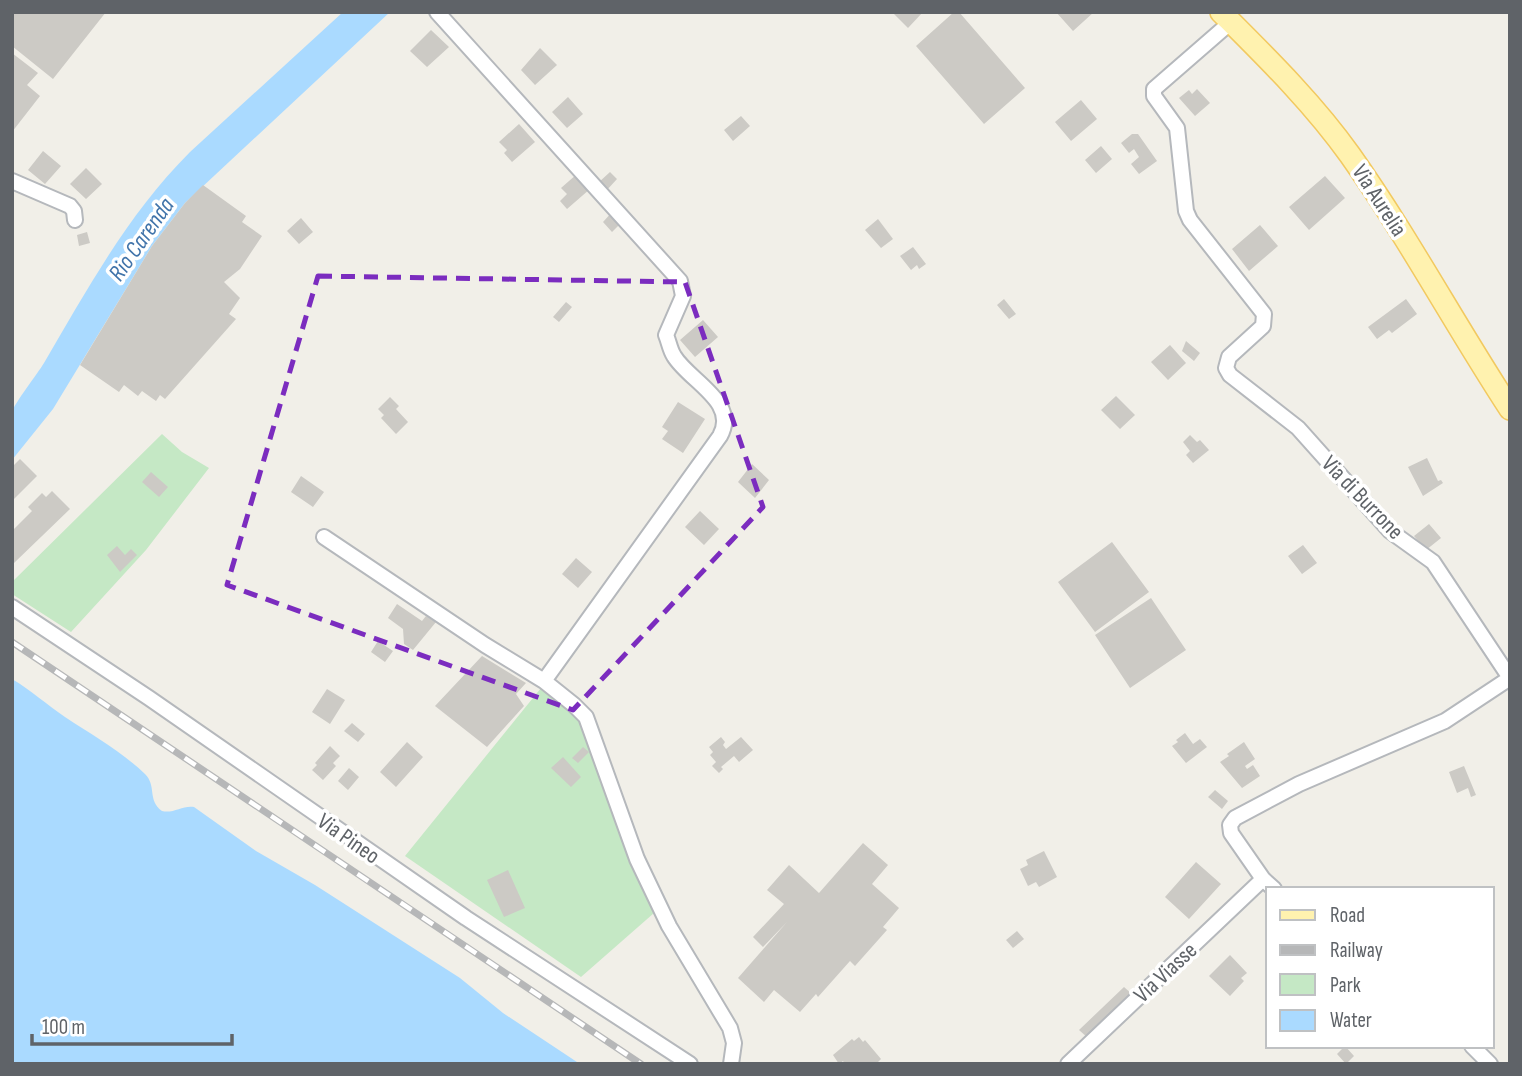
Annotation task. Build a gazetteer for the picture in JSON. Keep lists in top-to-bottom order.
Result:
{
  "streets": {
    "main road": ["Via Aurelia"],
    "street": ["Via di Burrone", "Via Pineo", "Via Viasse"]
  },
  "crossings": [
    ["Via Aurelia", "Via di Burrone"],
    ["Via di Burrone", "Via Viasse"]
  ],
  "water": ["Rio Carenda"],
  "legend": [
    "Road",
    "Railway",
    "Park",
    "Water"
  ],
  "scale_bar": "100 m"
}
